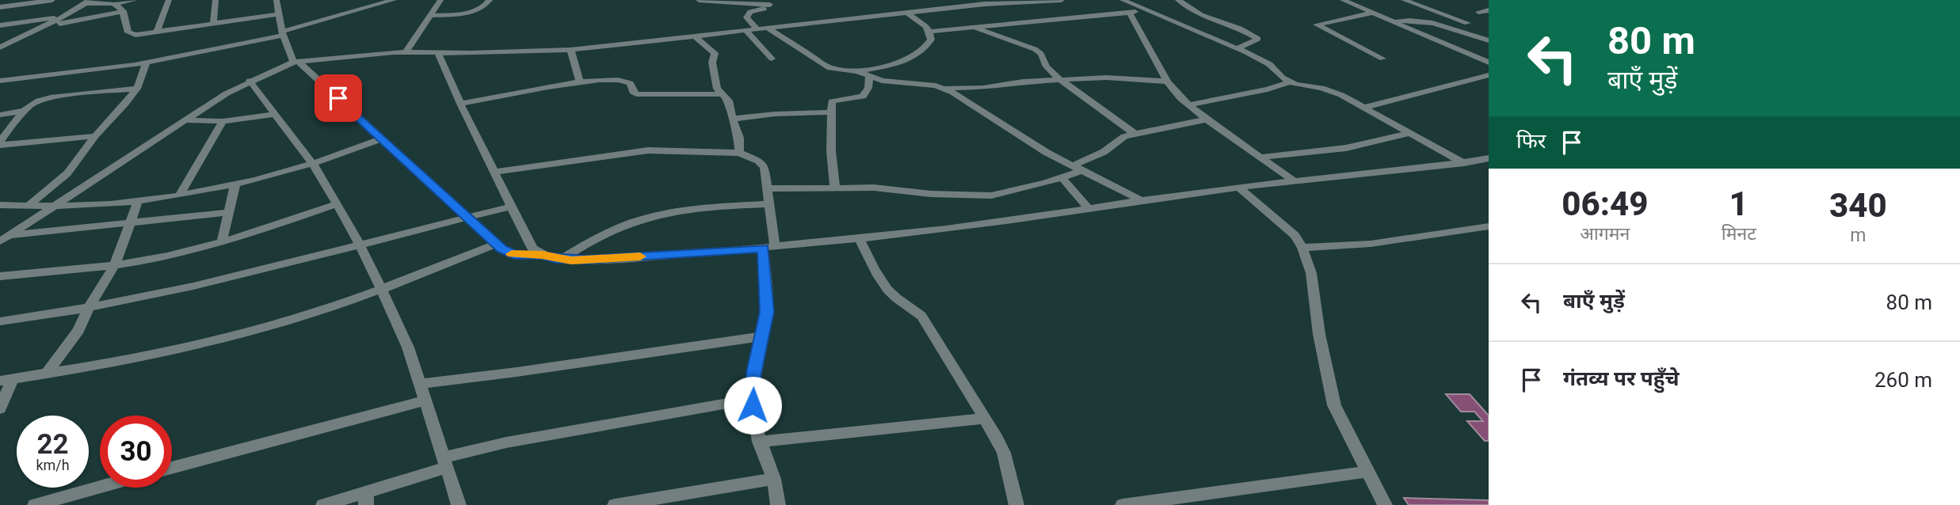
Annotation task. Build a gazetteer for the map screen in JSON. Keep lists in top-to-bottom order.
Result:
{
  "page": {
    "turn": ["80 m", "बाएँ मुड़ें"],
    "then": "फिर",
    "eta": [
      "06:49",
      "आगमन",
      "1",
      "मिनट",
      "340",
      "m"
    ],
    "list": [
      {
        "name": "बाएँ मुड़ें",
        "value": "80 m"
      },
      {
        "name": "गंतव्य पर पहुँचे",
        "value": "260 m"
      }
    ],
    "speed": "22 km/h",
    "limit": "30"
  }
}
